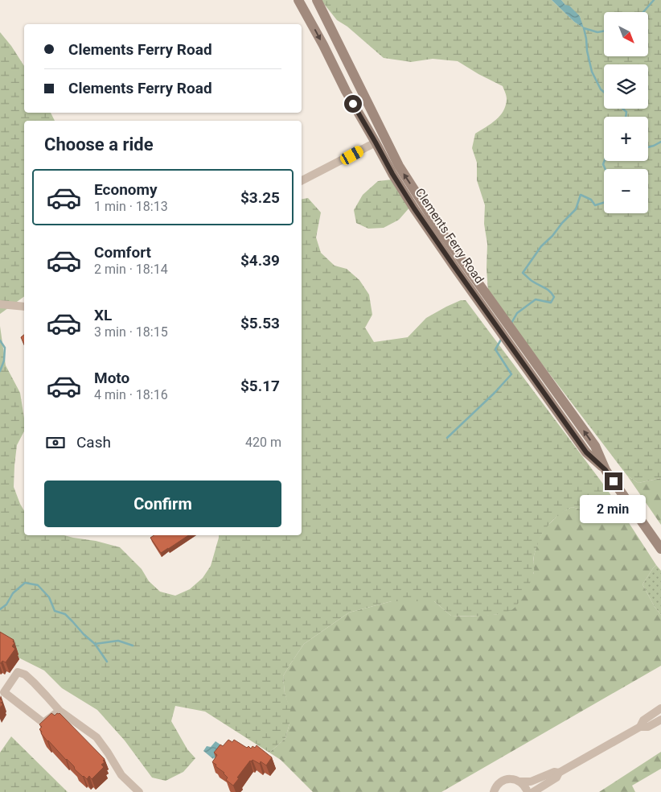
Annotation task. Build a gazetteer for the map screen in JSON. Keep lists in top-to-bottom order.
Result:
{
  "streets": {
    "main road": ["Clements Ferry Road"]
  },
  "north": "bottom right",
  "page": {
    "map_buttons": ["+", "−"],
    "banner": ["Clements Ferry Road", "Clements Ferry Road"],
    "heading": "Choose a ride",
    "list": [
      {
        "name": "Economy",
        "note": "1 min · 18:13",
        "value": "$3.25"
      },
      {
        "name": "Comfort",
        "note": "2 min · 18:14",
        "value": "$4.39"
      },
      {
        "name": "XL",
        "note": "3 min · 18:15",
        "value": "$5.53"
      },
      {
        "name": "Moto",
        "note": "4 min · 18:16",
        "value": "$5.17"
      }
    ],
    "pay": ["Cash", "420 m"],
    "buttons": "Confirm",
    "bubble": "2 min"
  }
}
